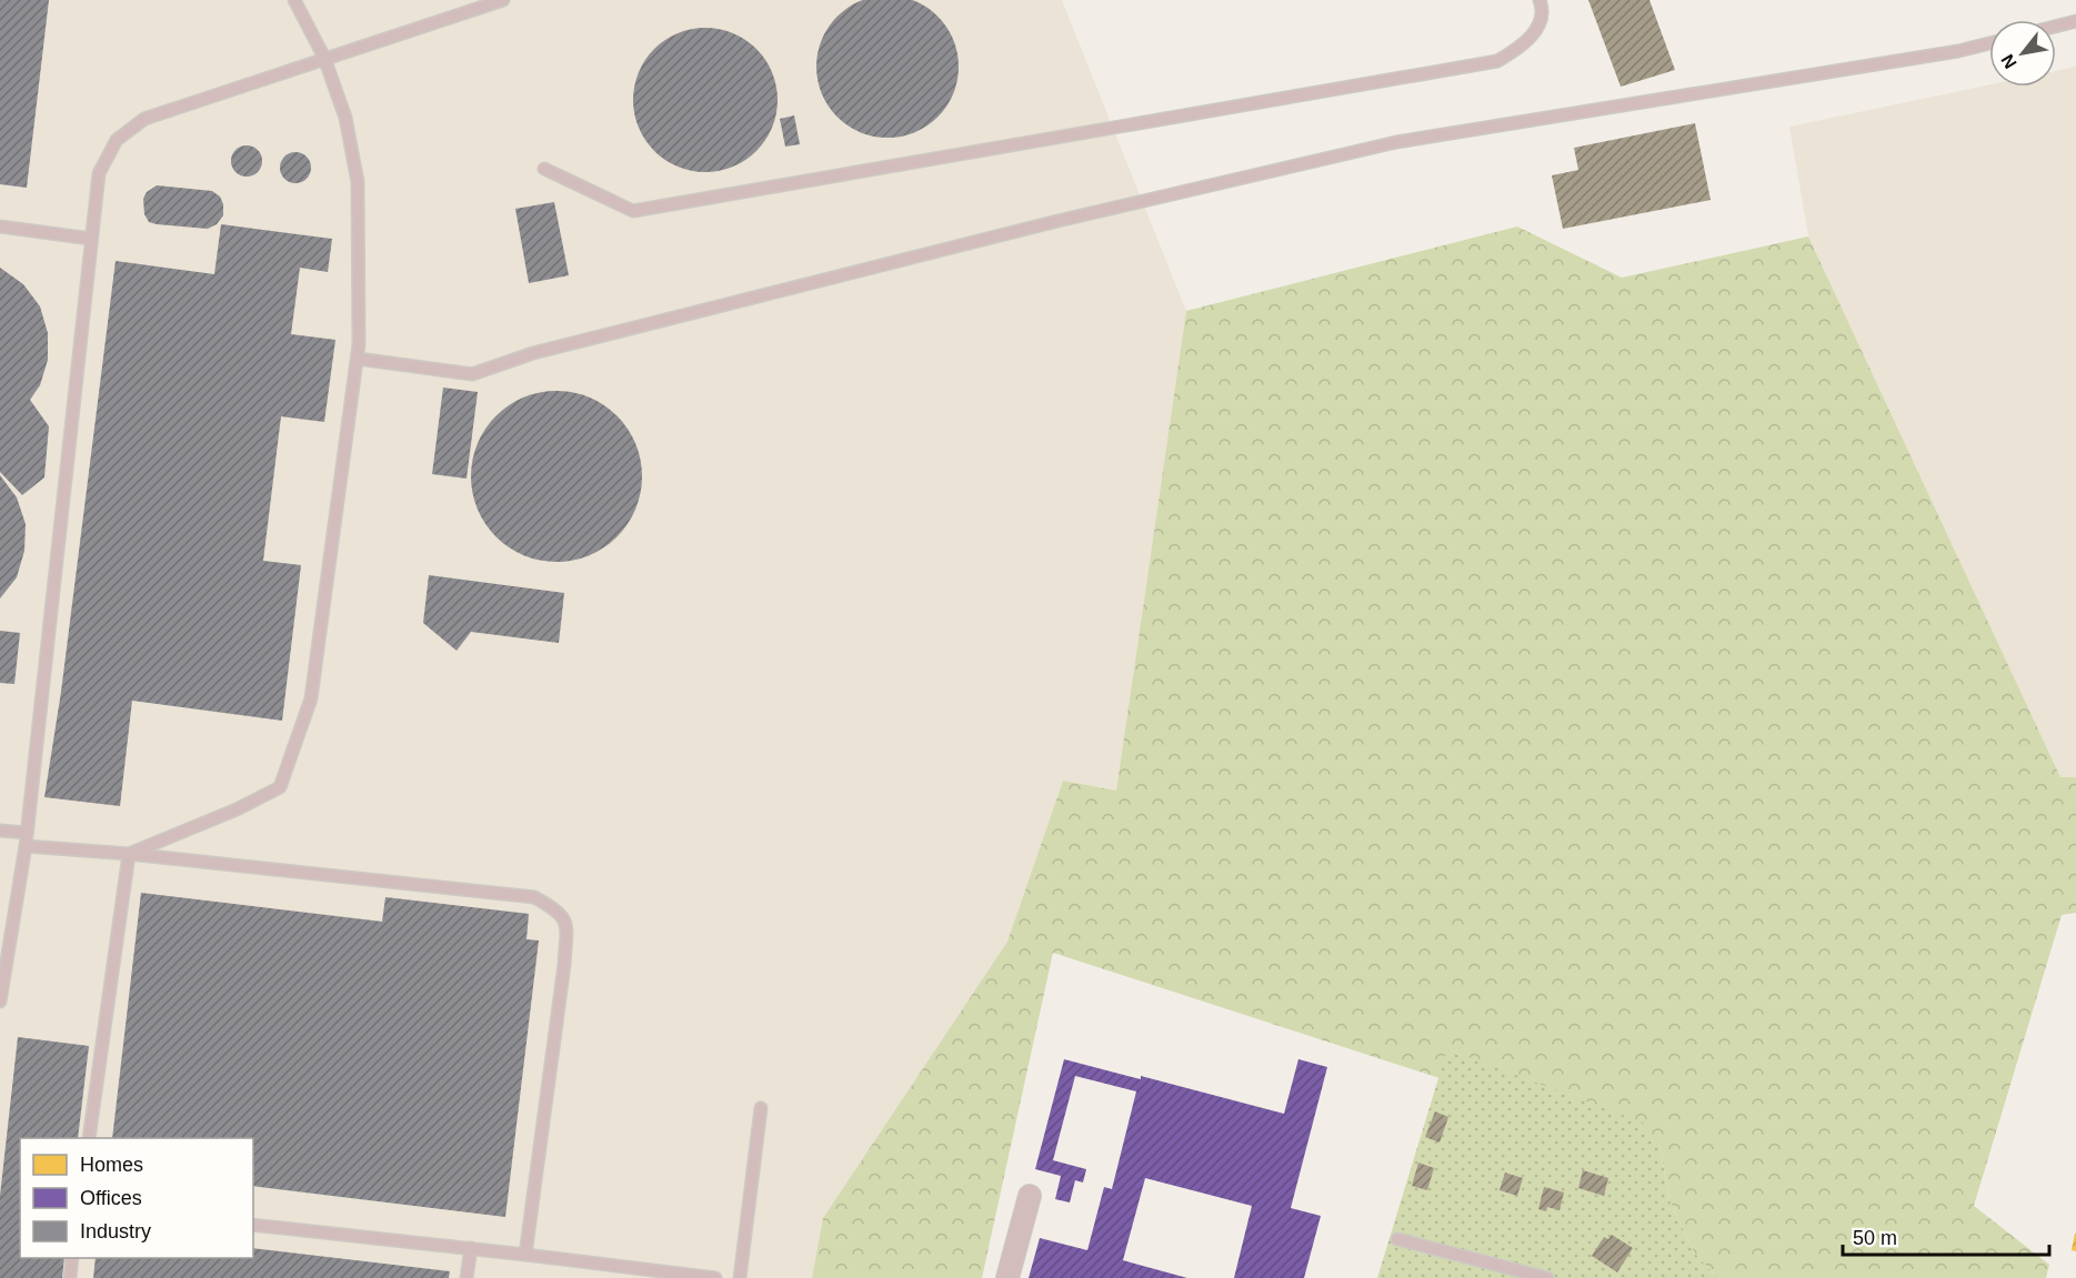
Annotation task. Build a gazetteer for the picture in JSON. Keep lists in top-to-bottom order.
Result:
{
  "legend": ["Homes", "Offices", "Industry"],
  "scale_bar": "50 m",
  "north": "bottom left"
}
